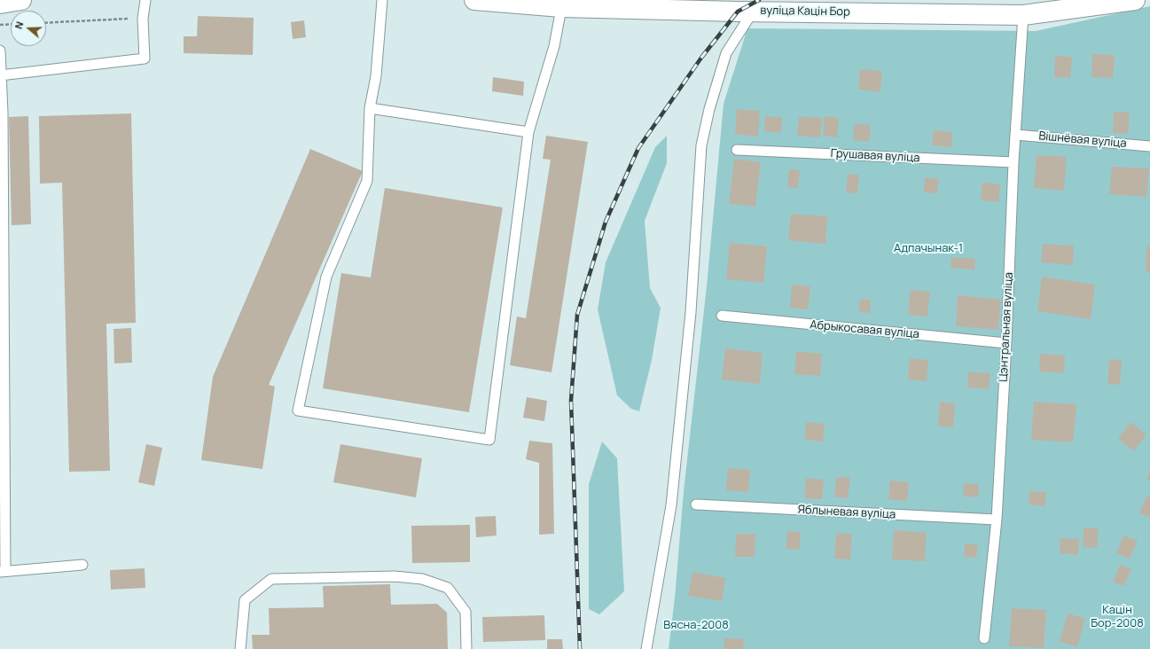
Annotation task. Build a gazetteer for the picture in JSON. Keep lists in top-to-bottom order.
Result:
{
  "streets": {
    "street": ["вуліца Кацін Бор"],
    "lane": [
      "Вішнёвая вуліца",
      "Грушавая вуліца",
      "Цэнтральная вуліца",
      "Абрыкосавая вуліца",
      "Яблыневая вуліца"
    ]
  },
  "crossings": [
    ["вуліца Кацін Бор", "Цэнтральная вуліца"],
    ["Вішнёвая вуліца", "Цэнтральная вуліца"],
    ["Грушавая вуліца", "Цэнтральная вуліца"],
    ["Цэнтральная вуліца", "Абрыкосавая вуліца"],
    ["Цэнтральная вуліца", "Яблыневая вуліца"]
  ],
  "parks": ["Адпачынак-1", "Кацін Бор-2008", "Вясна-2008"],
  "north": "left"
}
